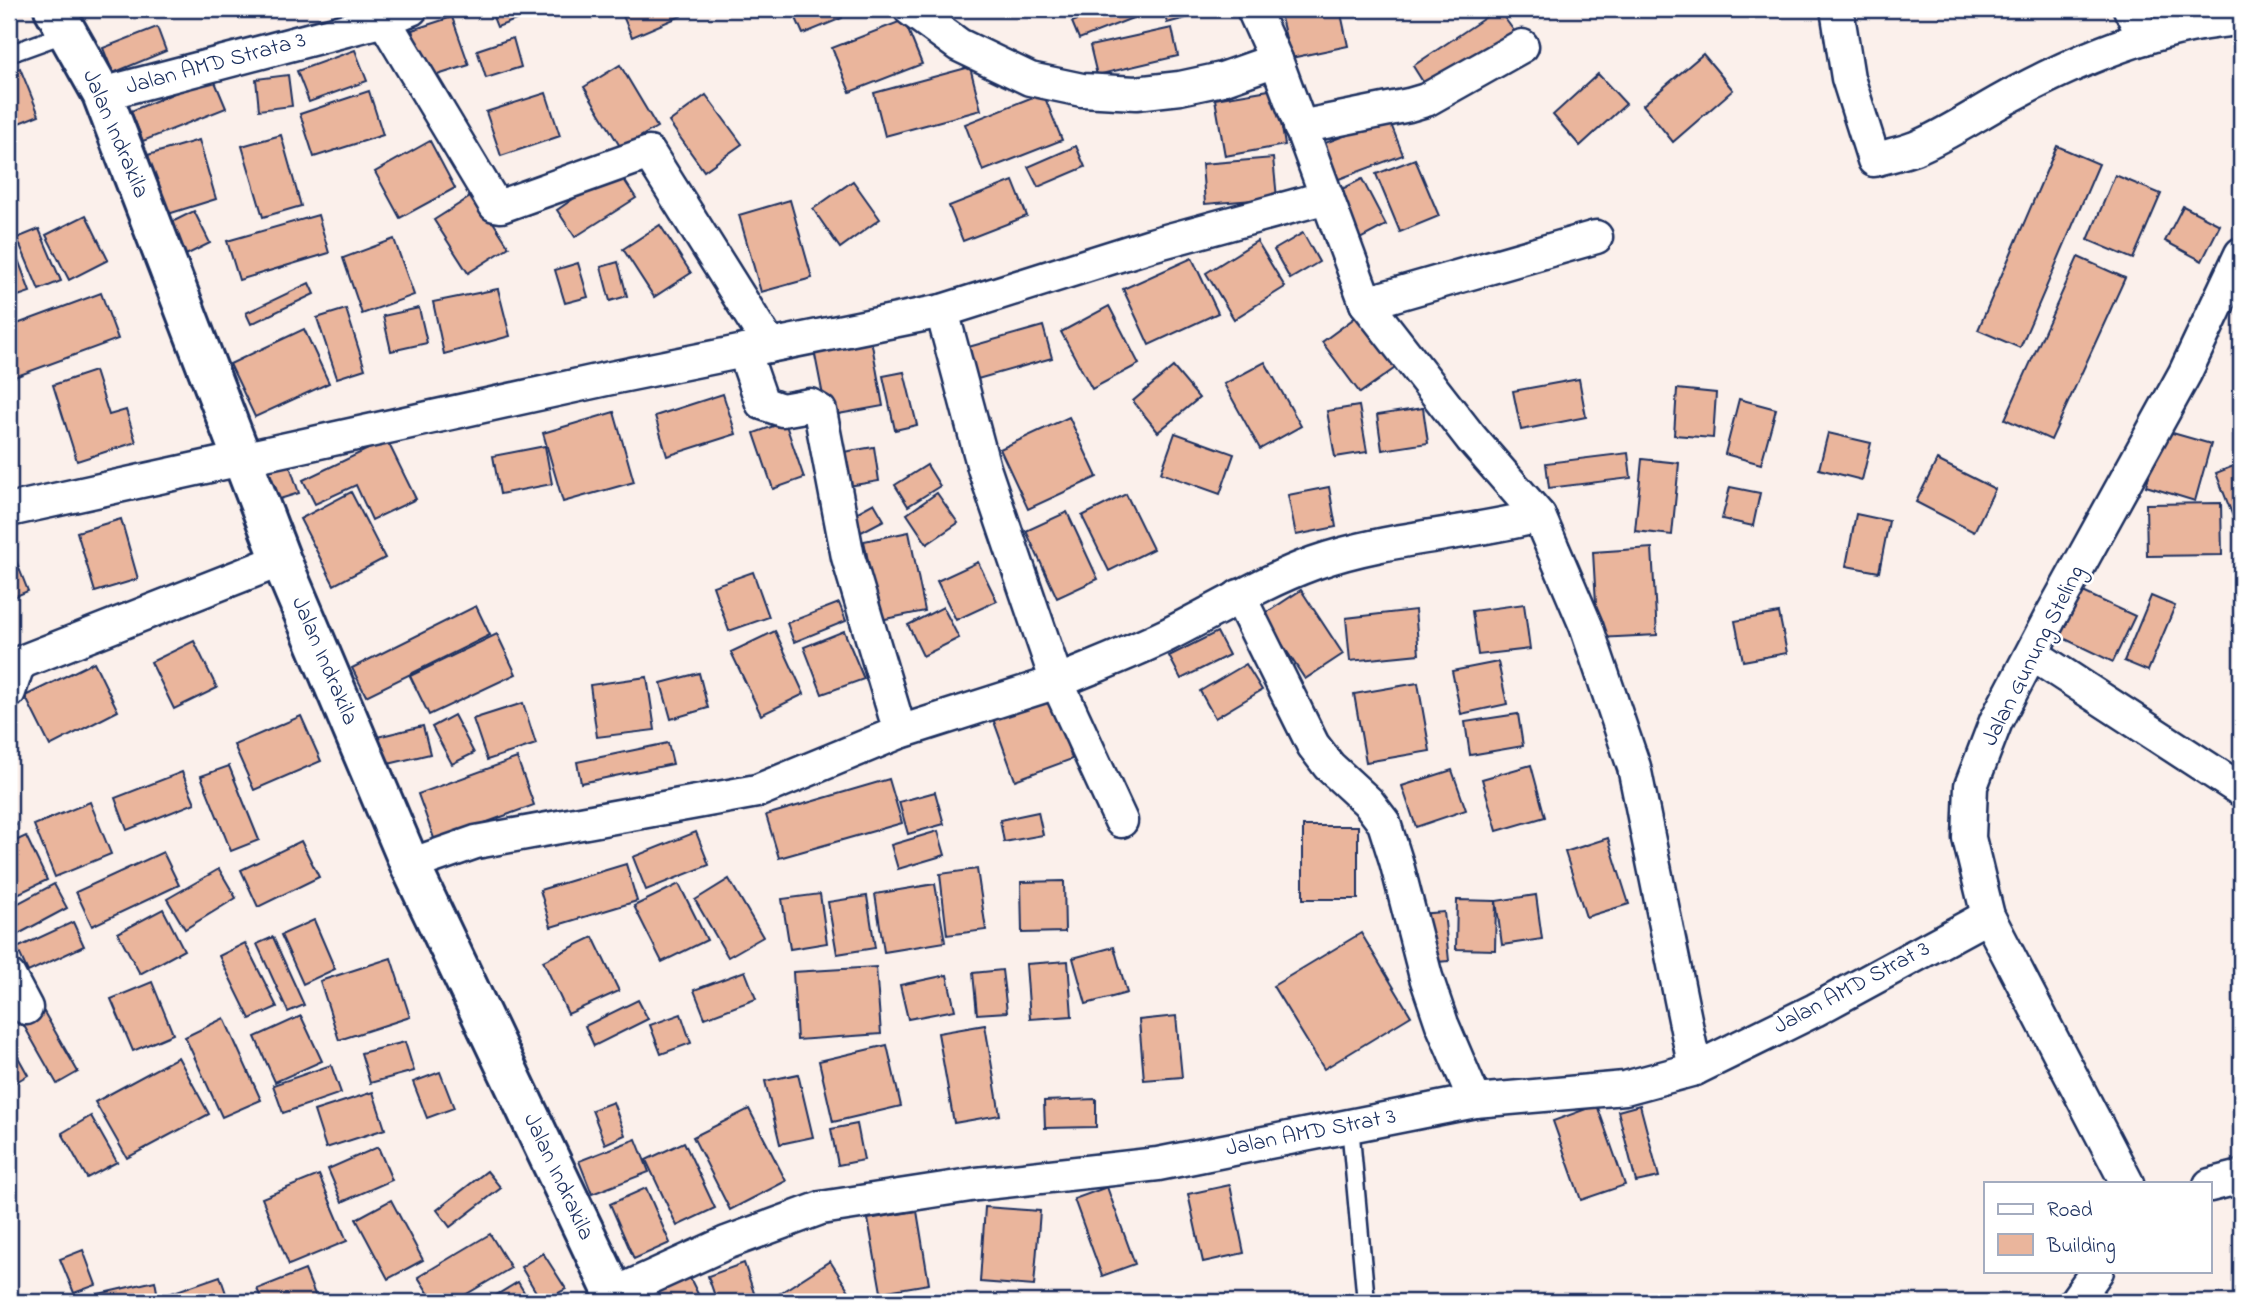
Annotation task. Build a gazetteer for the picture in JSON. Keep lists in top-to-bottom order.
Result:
{
  "streets": {
    "street": [
      "Jalan AMD Strata 3",
      "Jalan Indrakila",
      "Jalan Gunung Steling",
      "Jalan AMD Strat 3"
    ]
  },
  "crossings": [
    ["Jalan AMD Strata 3", "Jalan Indrakila"],
    ["Jalan Indrakila", "Jalan AMD Strat 3"],
    ["Jalan Gunung Steling", "Jalan AMD Strat 3"]
  ],
  "legend": ["Road", "Building"]
}
